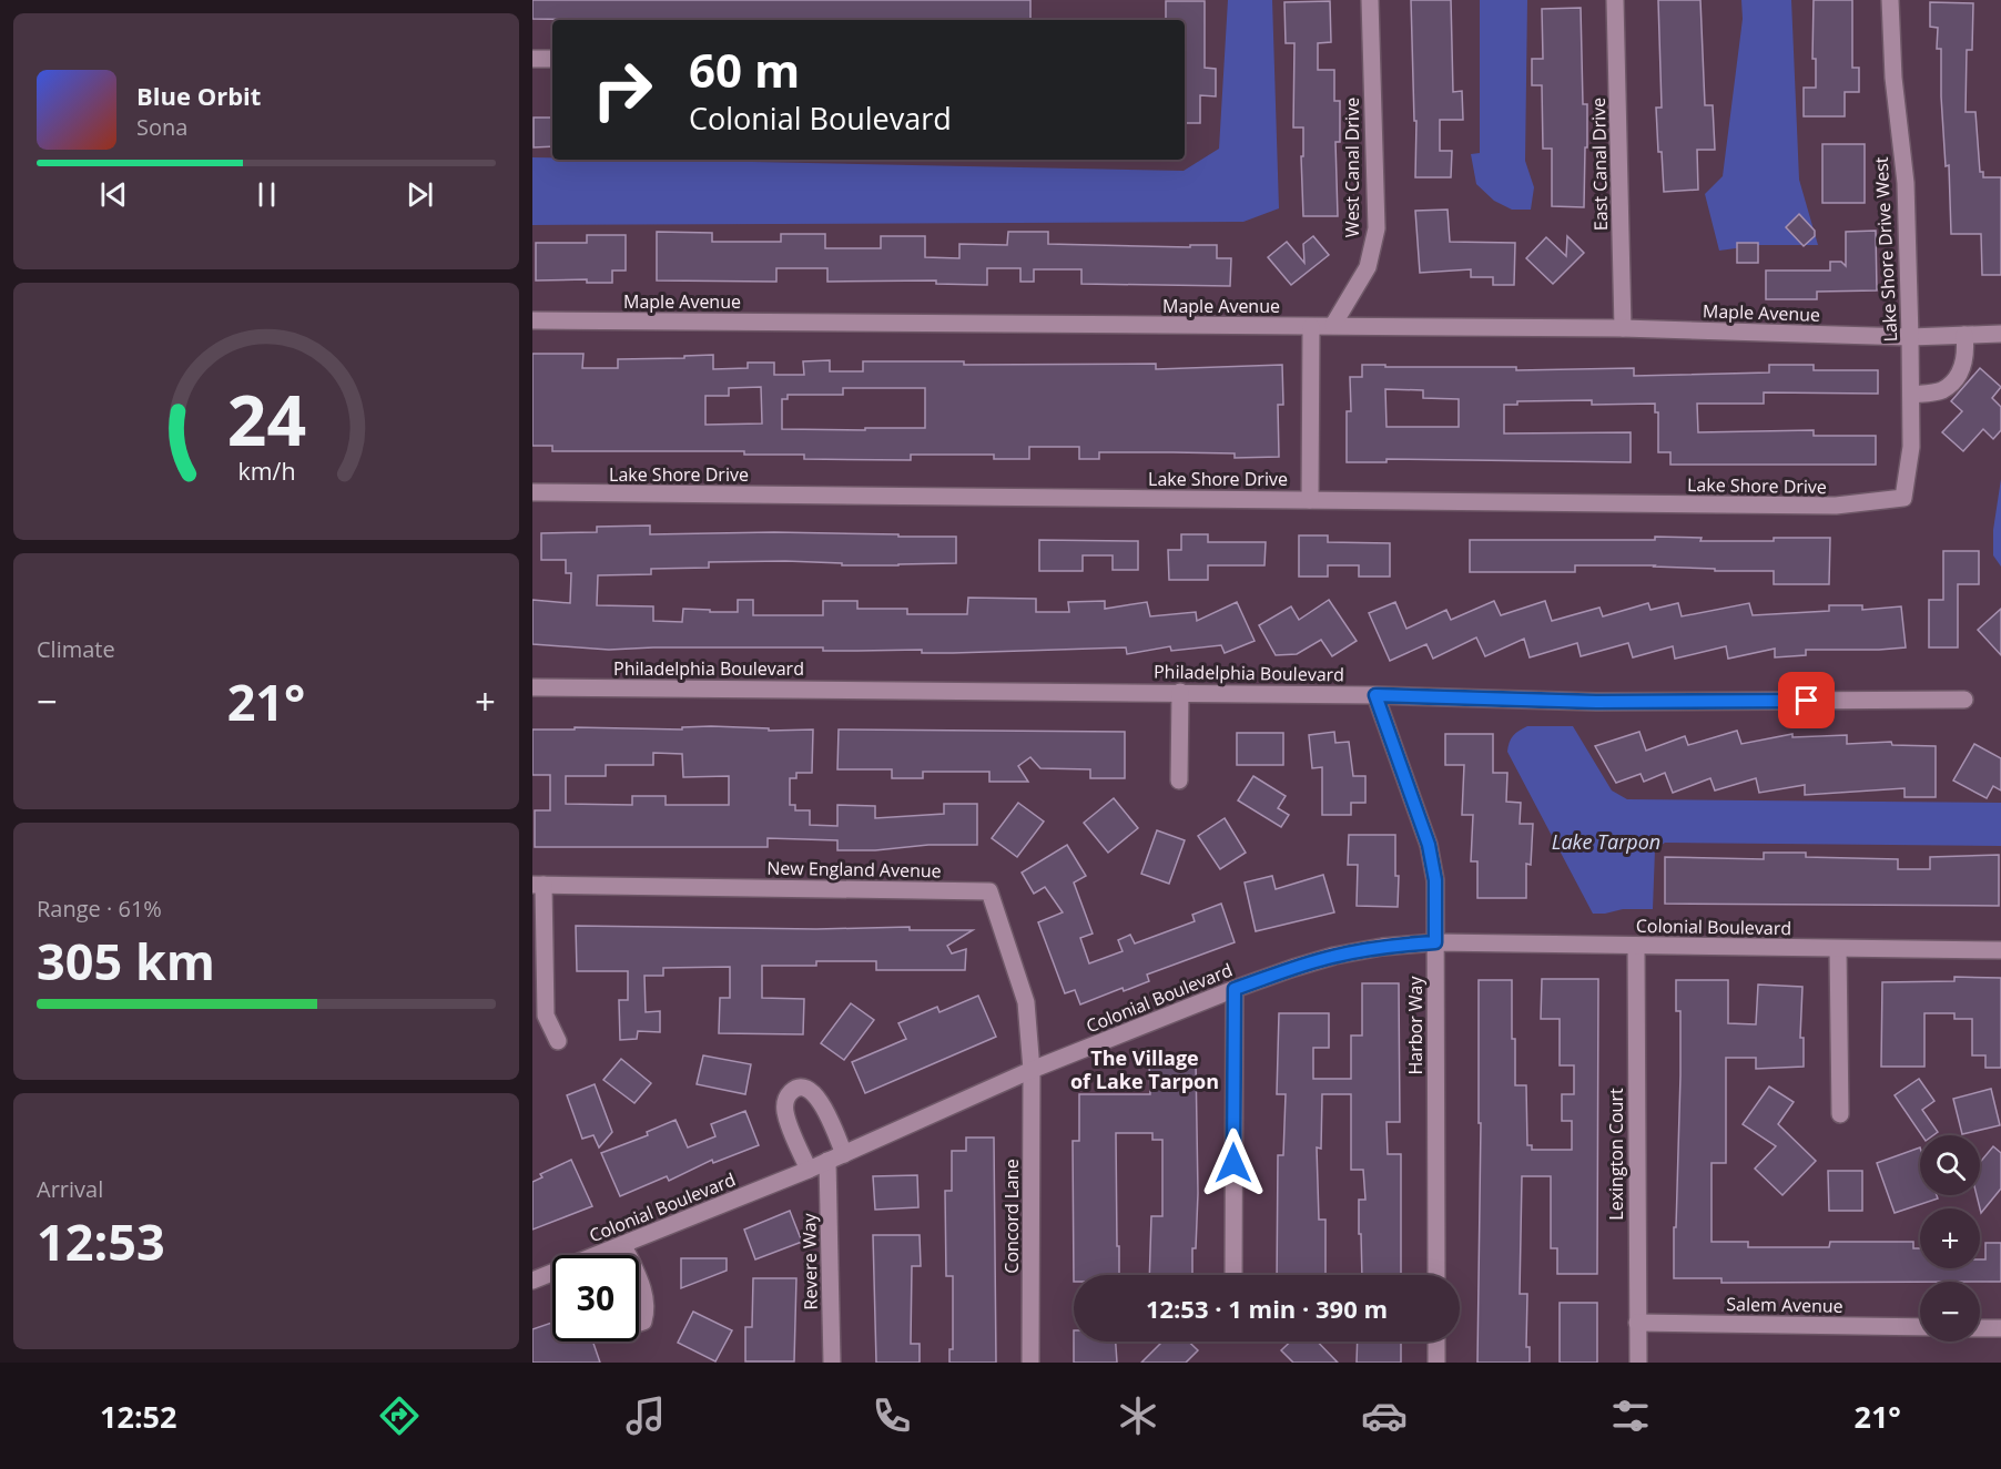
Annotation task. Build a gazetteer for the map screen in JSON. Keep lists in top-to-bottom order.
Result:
{
  "streets": {
    "street": [
      "East Canal Drive",
      "West Canal Drive",
      "Lake Shore Drive West",
      "Maple Avenue",
      "Lake Shore Drive",
      "Philadelphia Boulevard",
      "New England Avenue",
      "Colonial Boulevard",
      "Harbor Way",
      "Lexington Court",
      "Concord Lane",
      "Revere Way",
      "Salem Avenue"
    ]
  },
  "crossings": [
    ["East Canal Drive", "Maple Avenue"],
    ["West Canal Drive", "Maple Avenue"],
    ["Lake Shore Drive West", "Maple Avenue"],
    ["Lake Shore Drive West", "Lake Shore Drive"],
    ["Philadelphia Boulevard", "Harbor Way"],
    ["New England Avenue", "Colonial Boulevard"],
    ["New England Avenue", "Concord Lane"],
    ["Colonial Boulevard", "Harbor Way"],
    ["Colonial Boulevard", "Lexington Court"],
    ["Colonial Boulevard", "Concord Lane"],
    ["Colonial Boulevard", "Revere Way"],
    ["Lexington Court", "Salem Avenue"]
  ],
  "districts": ["The Village of Lake Tarpon"],
  "water": ["Lake Tarpon"],
  "page": {
    "turn": ["60 m", "Colonial Boulevard"],
    "song": ["Blue Orbit", "Sona"],
    "tile": [
      "Climate",
      ["Range · 61%", "305 km"],
      ["Arrival", "12:53"]
    ],
    "heat": ["−", "21°", "+"],
    "map_buttons": ["+", "−"],
    "limit": "30",
    "trip": "12:53 · 1 min · 390 m",
    "tabs": ["12:52", "21°"],
    "gauge": ["24", "km/h"]
  }
}
